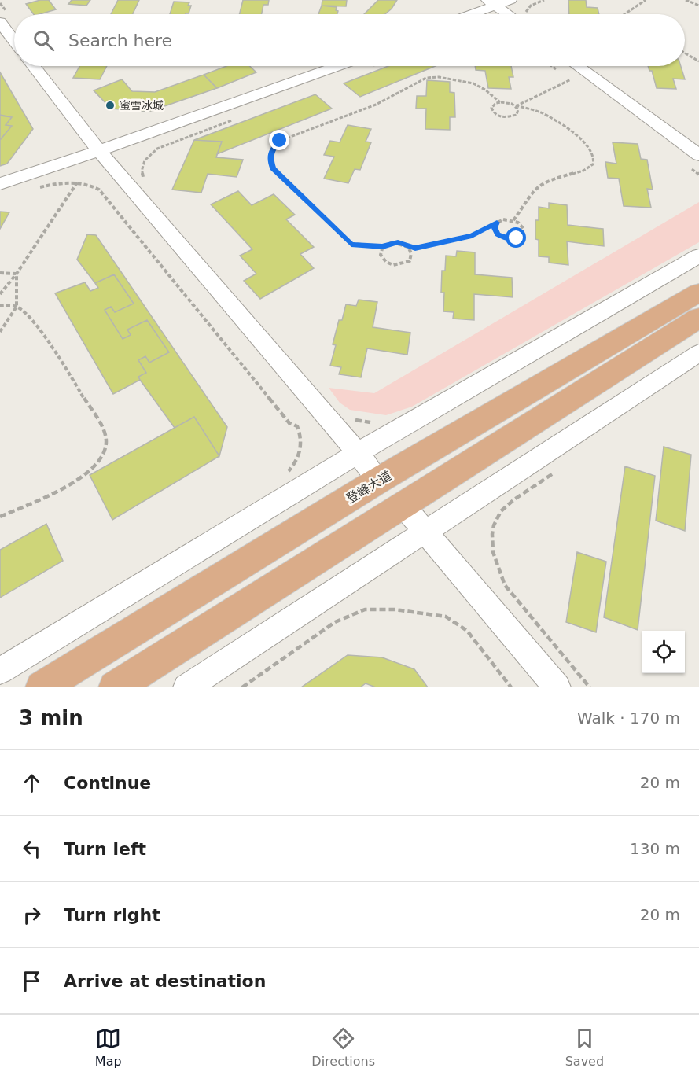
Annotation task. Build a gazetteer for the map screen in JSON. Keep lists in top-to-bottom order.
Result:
{
  "streets": {
    "main road": ["登峰大道"]
  },
  "places": ["蜜雪冰城"],
  "page": {
    "search": "Search here",
    "heading": ["3 min", "Walk · 170 m"],
    "list": [
      ["Continue", "20 m"],
      ["Turn left", "130 m"],
      ["Turn right", "20 m"],
      "Arrive at destination"
    ],
    "nav": ["Map", "Directions", "Saved"]
  }
}
